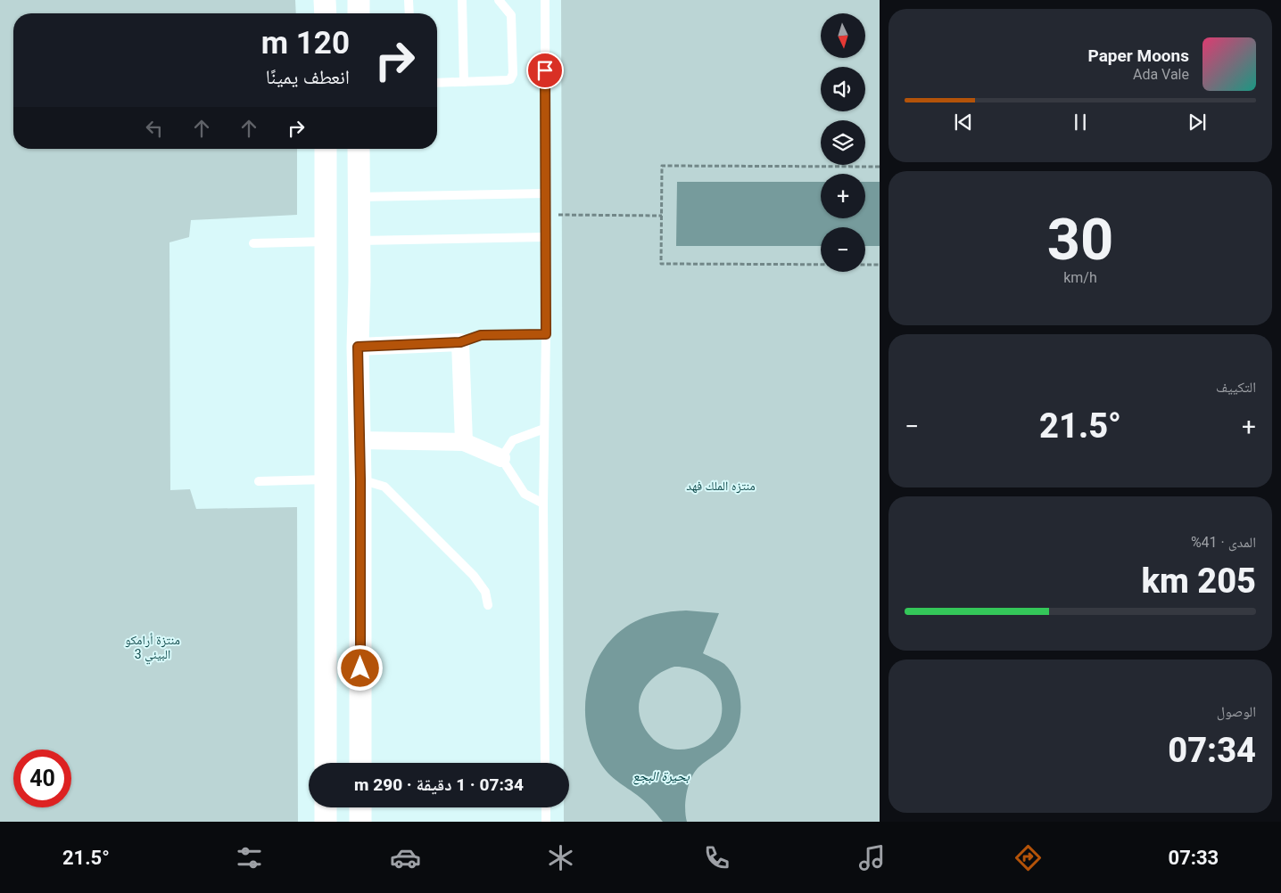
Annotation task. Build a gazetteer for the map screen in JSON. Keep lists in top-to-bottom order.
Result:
{
  "water": ["بحيرة البجع"],
  "parks": ["منتزه الملك فهد", "منتزة أرامكو البيئي 3"],
  "north": "bottom",
  "page": {
    "map_buttons": ["+", "−"],
    "turn": ["120 m", "انعطف يمينًا"],
    "song": ["Paper Moons", "Ada Vale"],
    "tile": [
      ["30", "km/h"],
      "التكييف",
      ["المدى · 41%", "205 km"],
      ["الوصول", "07:34"]
    ],
    "heat": ["−", "21.5°", "+"],
    "limit": "40",
    "trip": "07:34 · 1 دقيقة · 290 m",
    "tabs": ["07:33", "21.5°"]
  }
}
